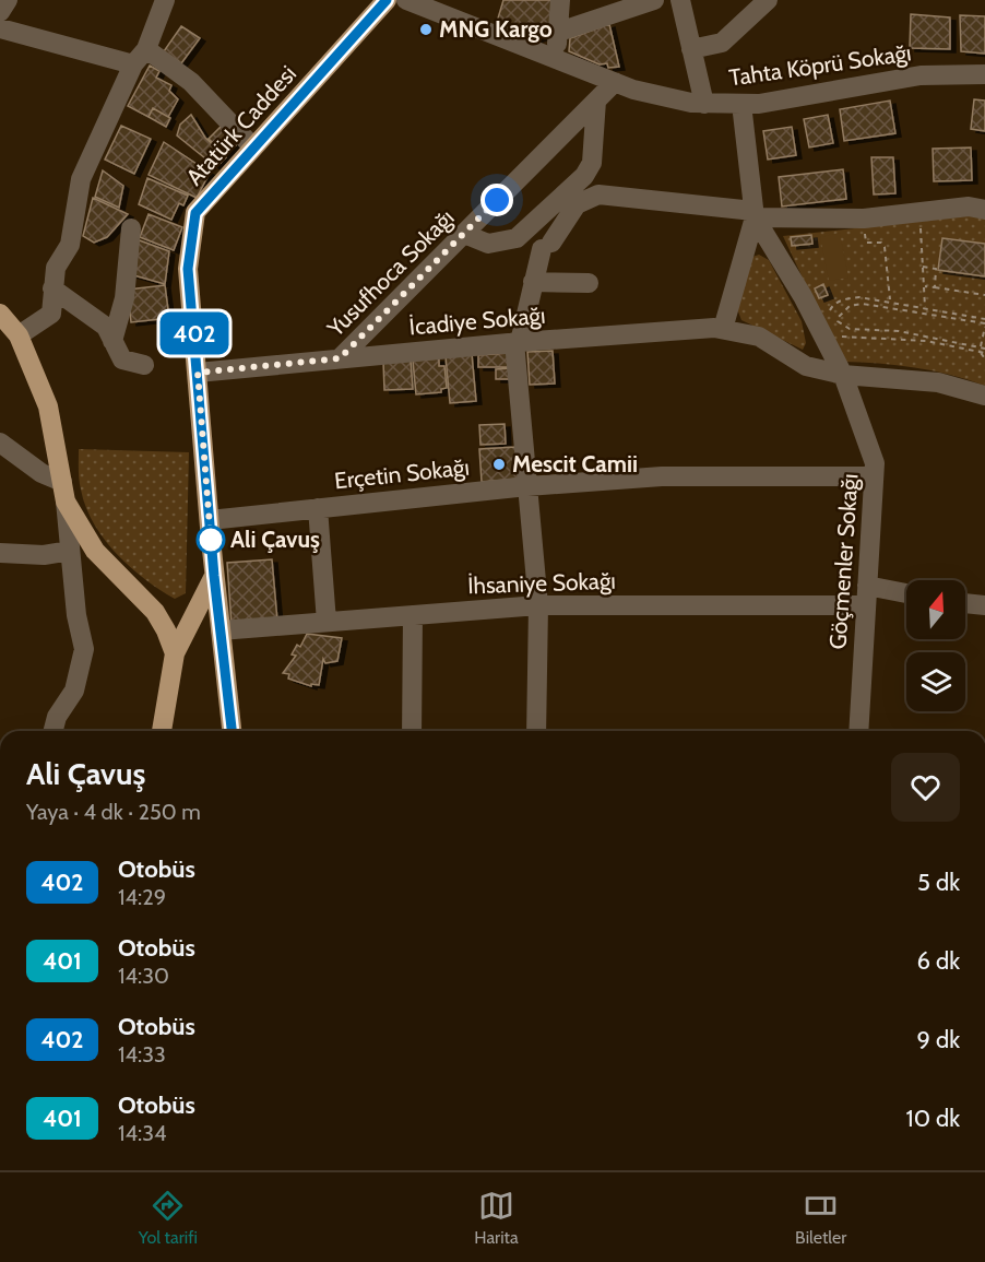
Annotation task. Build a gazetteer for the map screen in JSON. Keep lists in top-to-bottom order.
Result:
{
  "streets": {
    "main road": ["Atatürk Caddesi"],
    "street": [
      "Tahta Köprü Sokağı",
      "Yusufhoca Sokağı",
      "İcadiye Sokağı",
      "Erçetin Sokağı",
      "Göçmenler Sokağı",
      "İhsaniye Sokağı"
    ]
  },
  "crossings": [
    ["Tahta Köprü Sokağı", "Yusufhoca Sokağı"],
    ["Tahta Köprü Sokağı", "Göçmenler Sokağı"],
    ["Atatürk Caddesi", "İcadiye Sokağı"],
    ["Atatürk Caddesi", "Erçetin Sokağı"],
    ["Atatürk Caddesi", "İhsaniye Sokağı"],
    ["Yusufhoca Sokağı", "İcadiye Sokağı"],
    ["İcadiye Sokağı", "Göçmenler Sokağı"],
    ["Erçetin Sokağı", "Göçmenler Sokağı"],
    ["Göçmenler Sokağı", "İhsaniye Sokağı"]
  ],
  "places": ["MNG Kargo", "Mescit Camii", "Ali Çavuş"],
  "lines": ["bus line 402"],
  "north": "top",
  "page": {
    "on_map": "402",
    "heading": ["Ali Çavuş", "Yaya · 4 dk · 250 m"],
    "list": [
      {
        "mark": "402",
        "name": "Otobüs",
        "note": "14:29",
        "value": "5 dk"
      },
      {
        "mark": "401",
        "name": "Otobüs",
        "note": "14:30",
        "value": "6 dk"
      },
      {
        "mark": "402",
        "name": "Otobüs",
        "note": "14:33",
        "value": "9 dk"
      },
      {
        "mark": "401",
        "name": "Otobüs",
        "note": "14:34",
        "value": "10 dk"
      }
    ],
    "tabs": ["Yol tarifi", "Harita", "Biletler"]
  }
}
